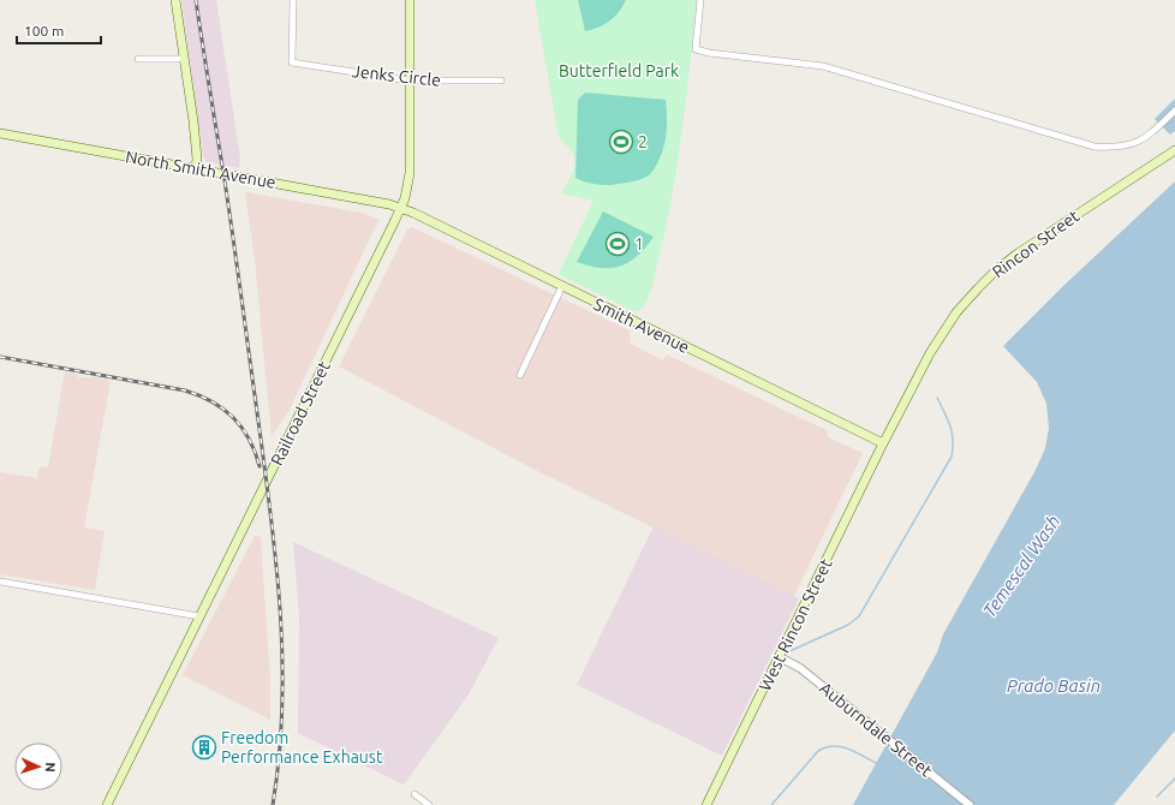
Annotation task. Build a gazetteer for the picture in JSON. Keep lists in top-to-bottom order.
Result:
{
  "streets": {
    "main road": [
      "North Smith Avenue",
      "Rincon Street",
      "Smith Avenue",
      "Railroad Street",
      "West Rincon Street"
    ],
    "street": ["Jenks Circle", "Auburndale Street"]
  },
  "crossings": [
    ["Jenks Circle", "Railroad Street"],
    ["North Smith Avenue", "Smith Avenue"],
    ["North Smith Avenue", "Railroad Street"],
    ["Rincon Street", "Smith Avenue"],
    ["Rincon Street", "West Rincon Street"],
    ["Smith Avenue", "Railroad Street"],
    ["Smith Avenue", "West Rincon Street"],
    ["West Rincon Street", "Auburndale Street"]
  ],
  "water": ["Temescal Wash", "Prado Basin"],
  "parks": ["Butterfield Park"],
  "places": {
    "sports": ["2", "1"],
    "building": ["Freedom Performance Exhaust"]
  },
  "scale_bar": "100 m",
  "north": "right"
}
